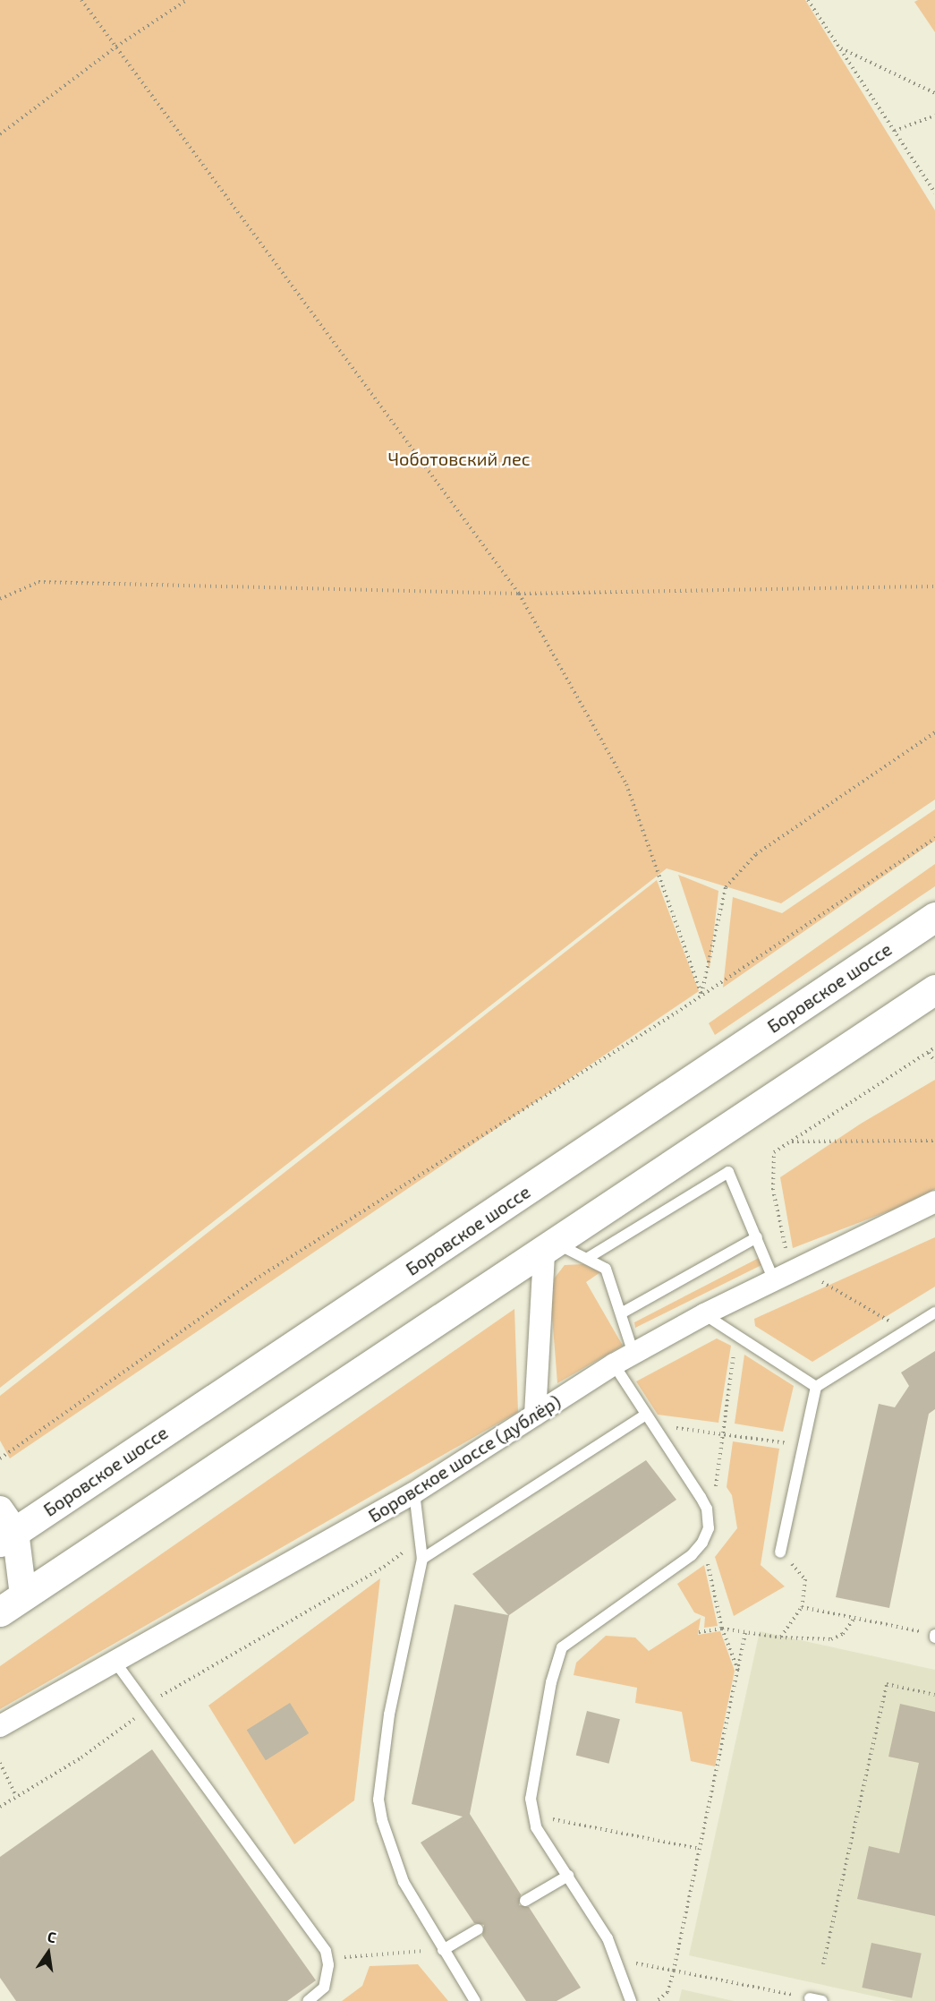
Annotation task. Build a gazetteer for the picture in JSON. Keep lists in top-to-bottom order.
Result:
{
  "streets": {
    "main road": ["Боровское шоссе"],
    "street": ["Боровское шоссе (дублёр)"]
  },
  "parks": ["Чоботовский лес"],
  "north": "top"
}
